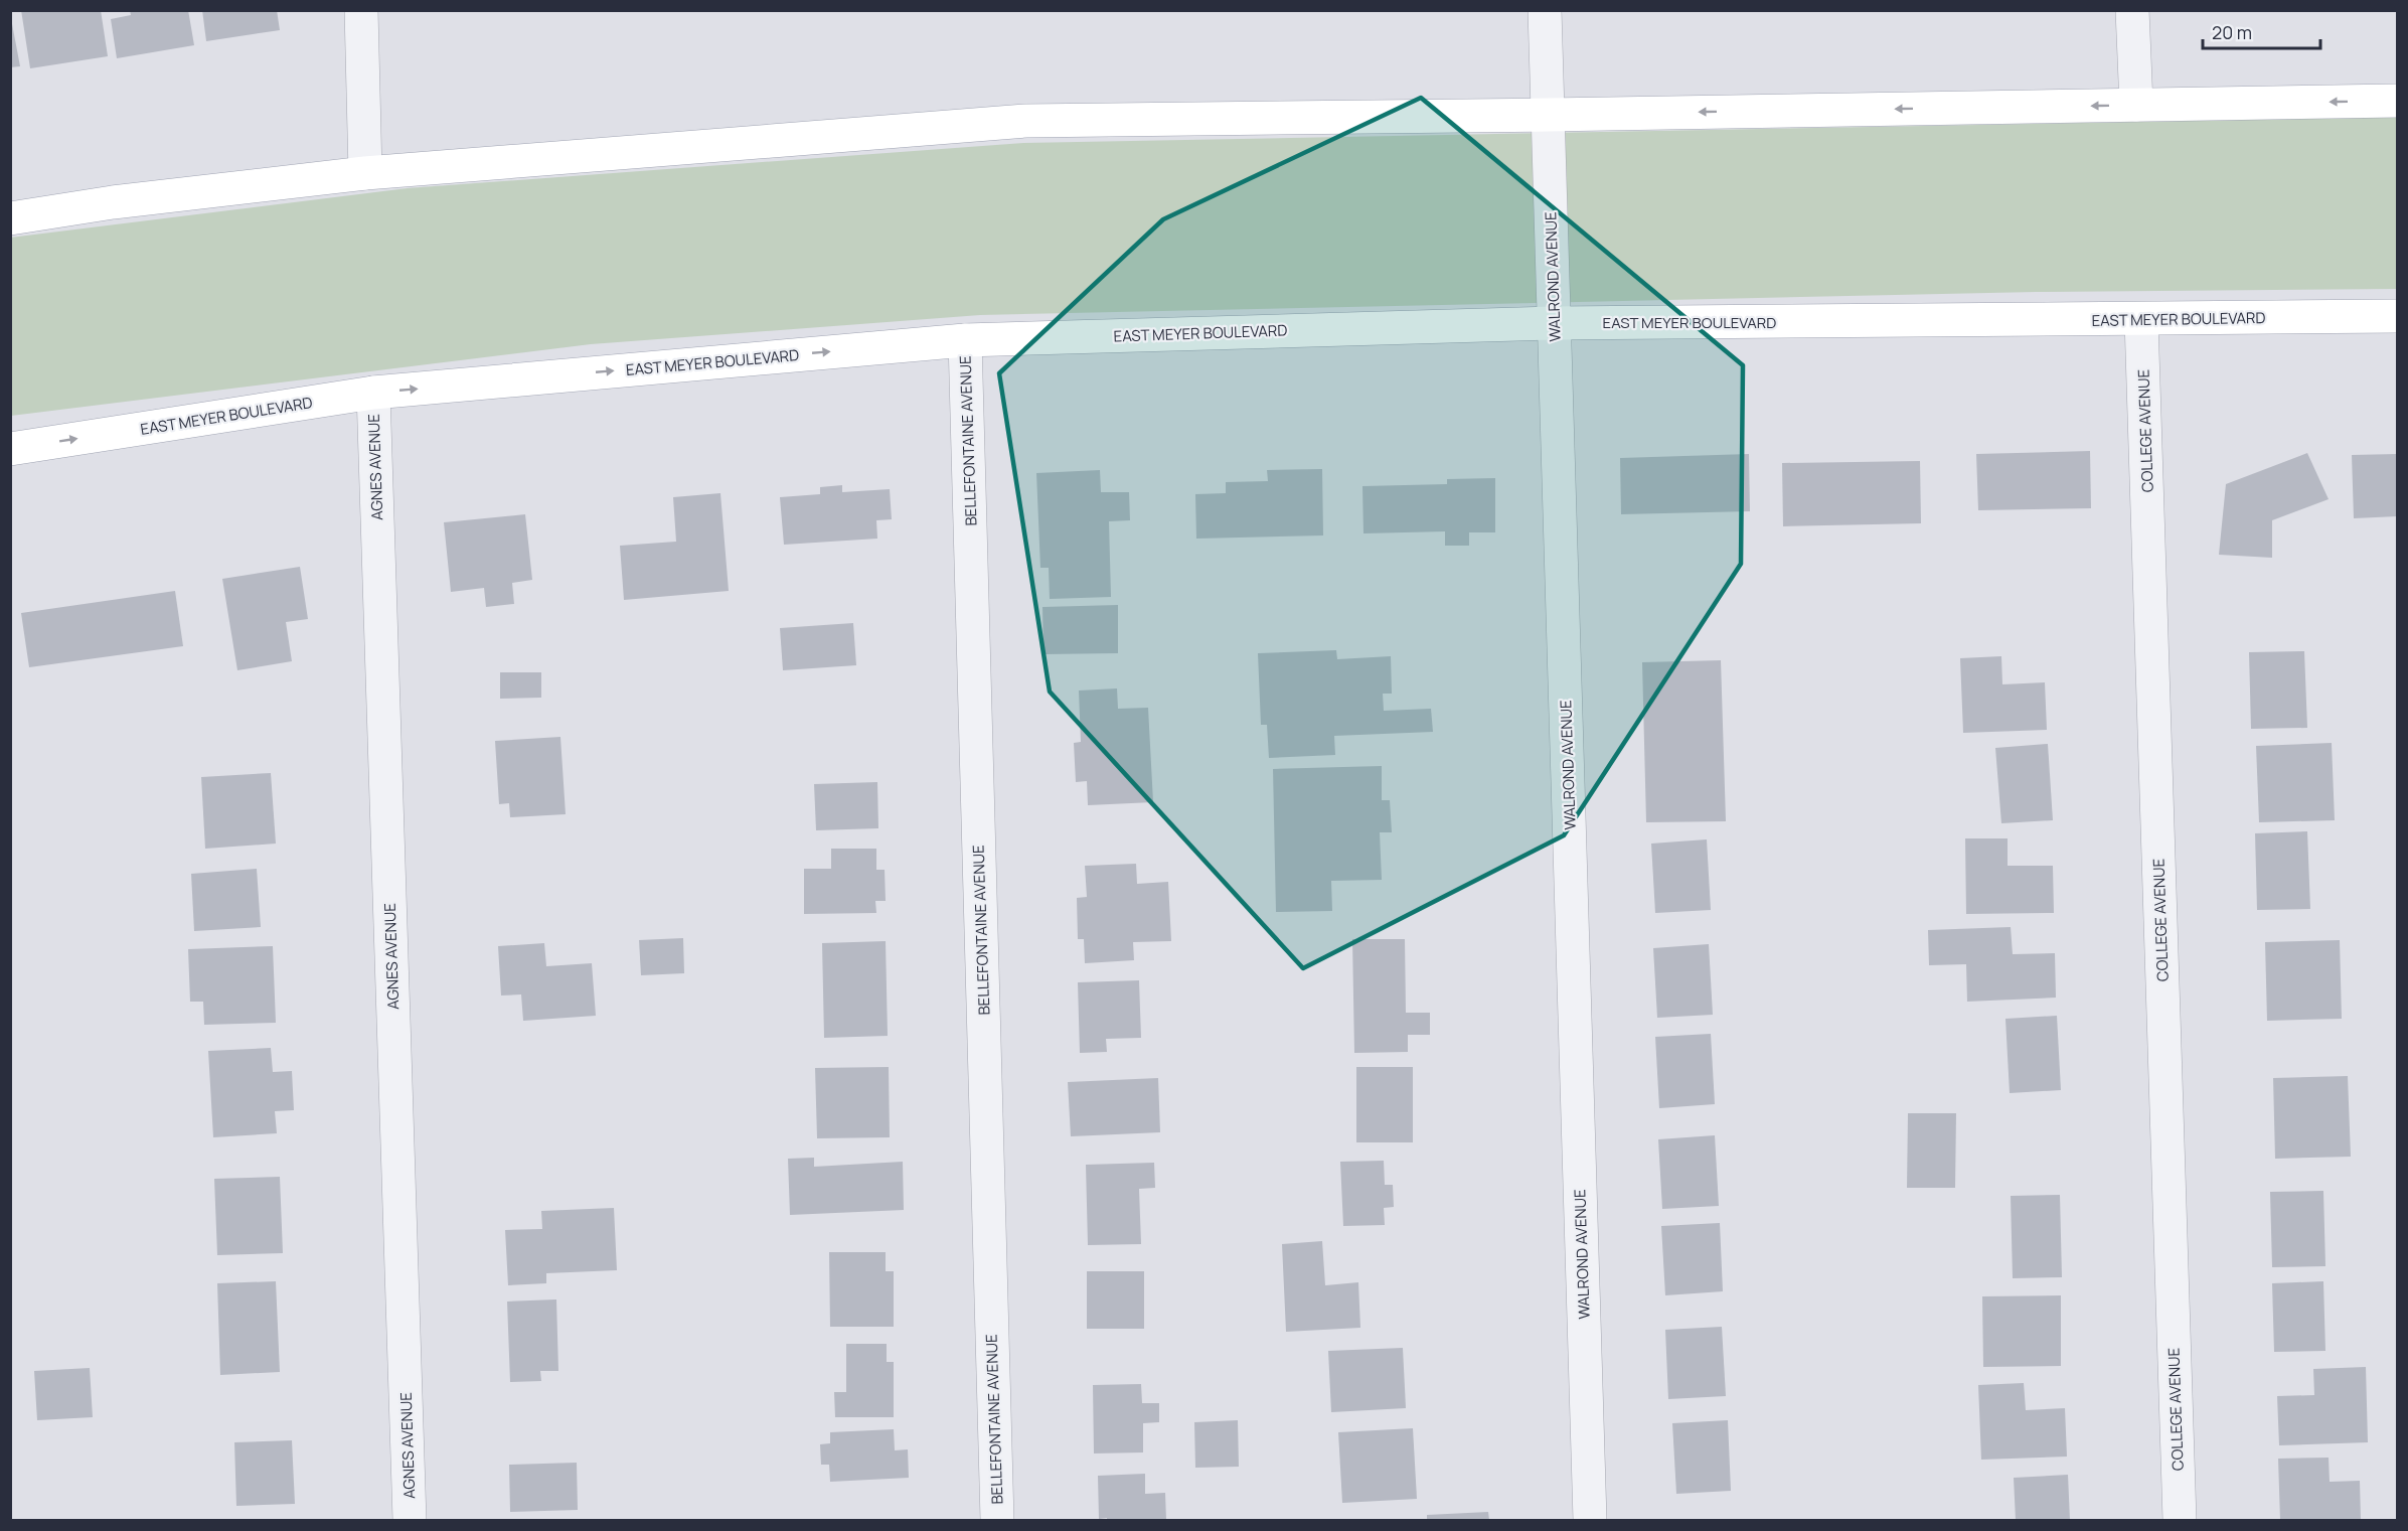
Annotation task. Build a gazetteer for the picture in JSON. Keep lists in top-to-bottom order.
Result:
{
  "streets": {
    "main road": ["EAST MEYER BOULEVARD"],
    "street": [
      "WALROND AVENUE",
      "COLLEGE AVENUE",
      "BELLEFONTAINE AVENUE",
      "AGNES AVENUE"
    ]
  },
  "crossings": [
    ["WALROND AVENUE", "EAST MEYER BOULEVARD"],
    ["EAST MEYER BOULEVARD", "COLLEGE AVENUE"],
    ["EAST MEYER BOULEVARD", "BELLEFONTAINE AVENUE"],
    ["EAST MEYER BOULEVARD", "AGNES AVENUE"]
  ],
  "scale_bar": "20 m"
}
